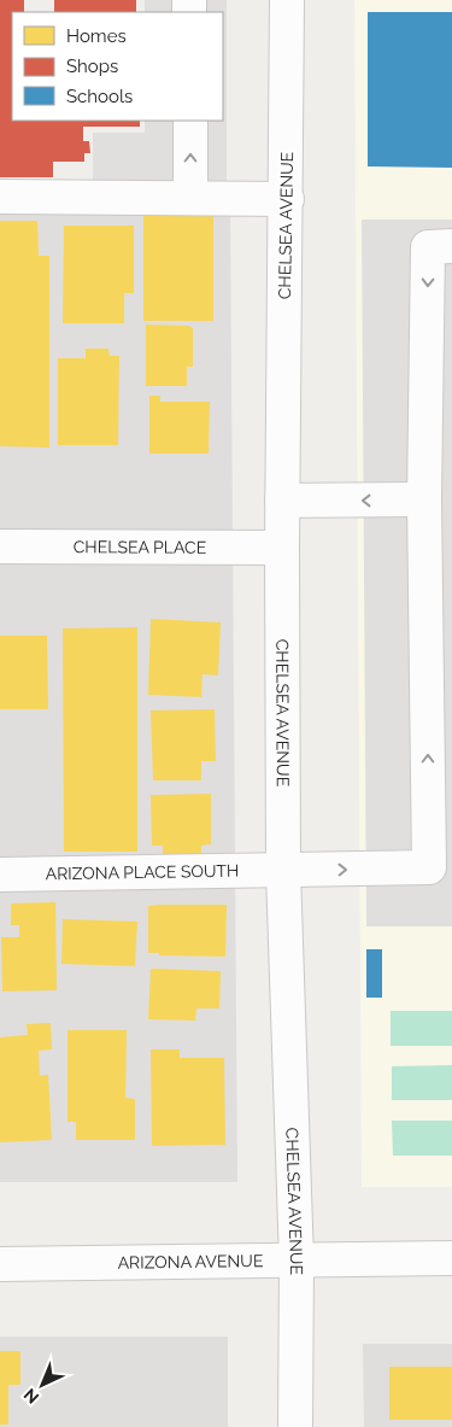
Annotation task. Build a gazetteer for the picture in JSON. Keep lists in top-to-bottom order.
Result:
{
  "streets": {
    "street": [
      "CHELSEA AVENUE",
      "CHELSEA PLACE",
      "ARIZONA PLACE SOUTH",
      "ARIZONA AVENUE"
    ]
  },
  "crossings": [
    ["CHELSEA AVENUE", "CHELSEA PLACE"],
    ["CHELSEA AVENUE", "ARIZONA PLACE SOUTH"],
    ["CHELSEA AVENUE", "ARIZONA AVENUE"]
  ],
  "legend": ["Homes", "Shops", "Schools"],
  "north": "bottom left"
}
